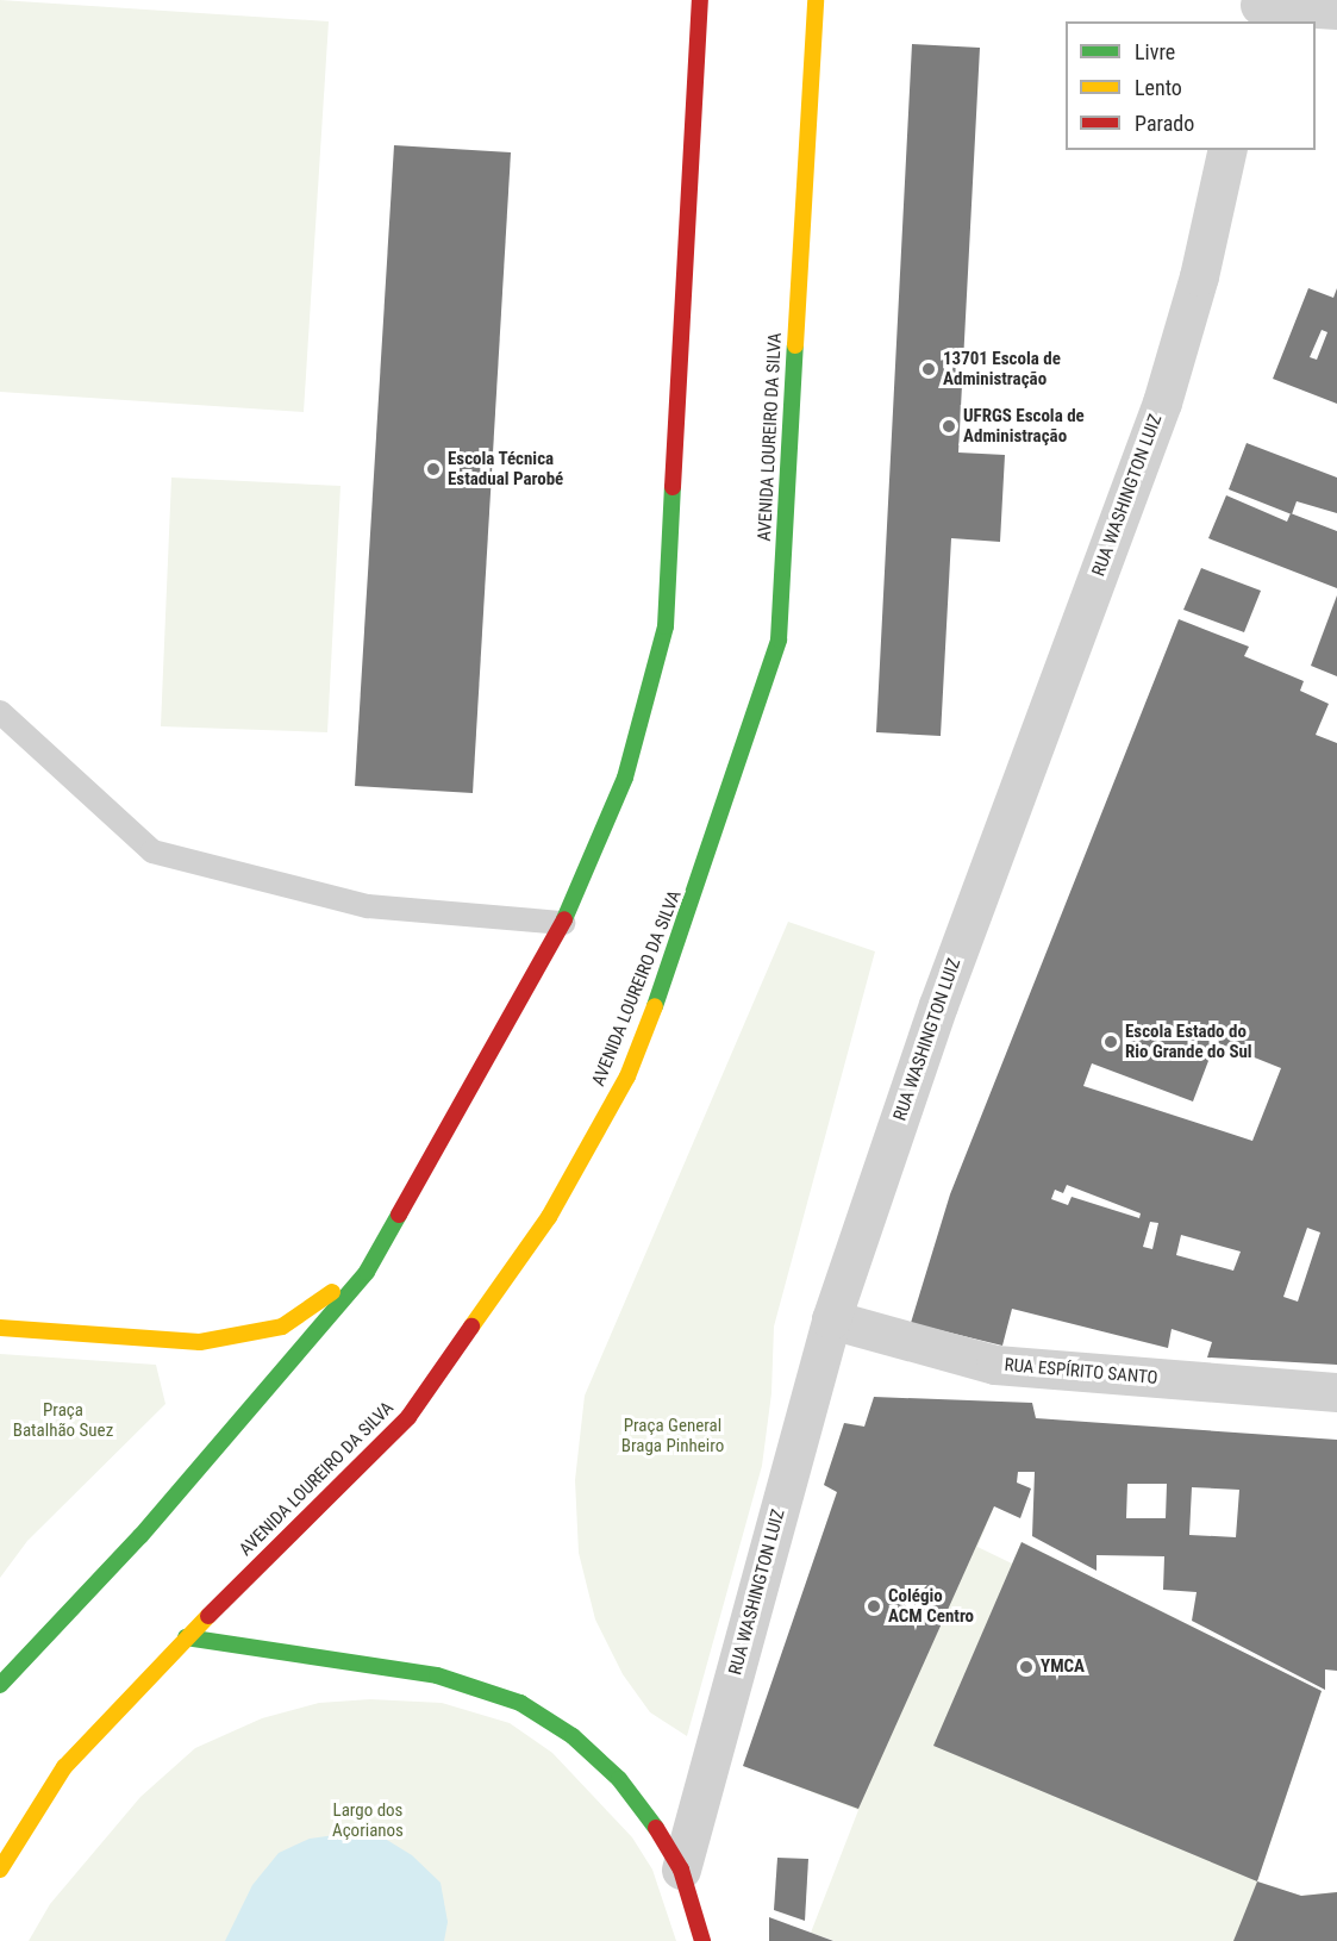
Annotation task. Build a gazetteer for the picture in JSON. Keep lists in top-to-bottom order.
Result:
{
  "streets": {
    "main road": ["AVENIDA LOUREIRO DA SILVA"],
    "street": ["RUA WASHINGTON LUIZ", "RUA ESPÍRITO SANTO"]
  },
  "crossings": [
    ["RUA WASHINGTON LUIZ", "RUA ESPÍRITO SANTO"]
  ],
  "parks": ["Praça Batalhão Suez", "Praça General Braga Pinheiro", "Largo dos Açorianos"],
  "places": [
    "13701 Escola de Administração",
    "UFRGS Escola de Administração",
    "Escola Técnica Estadual Parobé",
    "Escola Estado do Rio Grande do Sul",
    "Colégio ACM Centro",
    "YMCA"
  ],
  "legend": ["Livre", "Lento", "Parado"]
}
